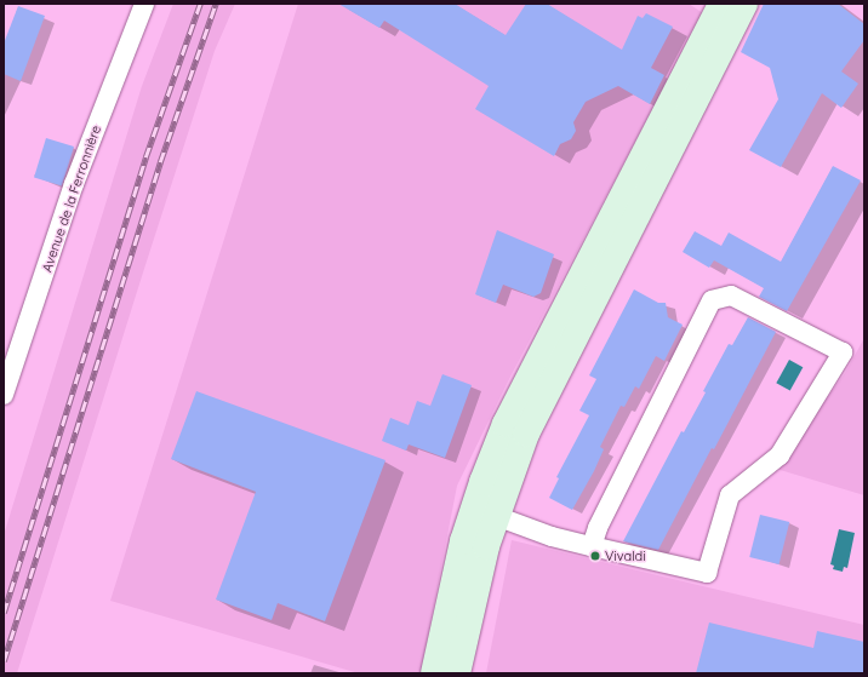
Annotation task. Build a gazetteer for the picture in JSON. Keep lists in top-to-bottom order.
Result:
{
  "streets": {
    "street": ["Avenue de la Ferronnière"]
  },
  "places": ["Vivaldi"]
}
